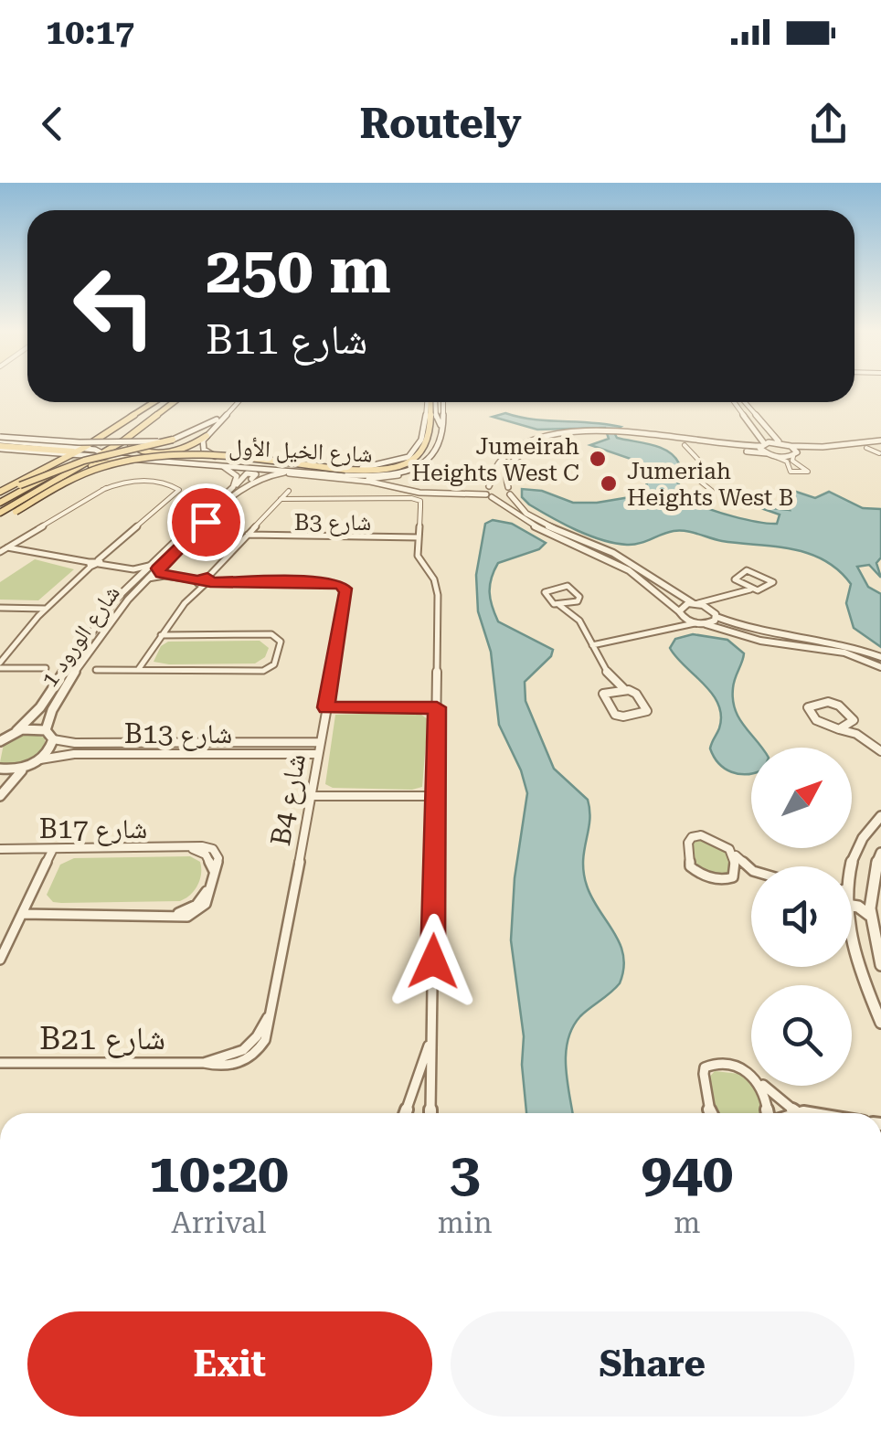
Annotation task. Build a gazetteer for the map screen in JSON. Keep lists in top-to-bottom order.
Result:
{
  "streets": {
    "main road": ["شارع الخيل الأول"],
    "street": [
      "B3 شارع",
      "شارع الورود 1",
      "B13 شارع",
      "B4 شارع",
      "B17 شارع",
      "B21 شارع"
    ]
  },
  "crossings": [
    ["شارع الخيل الأول", "شارع الورود 1"],
    ["شارع الورود 1", "B13 شارع"],
    ["B13 شارع", "B4 شارع"],
    ["B4 شارع", "B21 شارع"]
  ],
  "places": ["Jumeirah Heights West C", "Jumeriah Heights West B"],
  "north": "top right",
  "page": {
    "status": "10:17",
    "header": "Routely",
    "turn": ["250 m", "B11 شارع"],
    "eta": [
      "10:20",
      "Arrival",
      "3",
      "min",
      "940",
      "m"
    ],
    "buttons": ["Exit", "Share"]
  }
}
